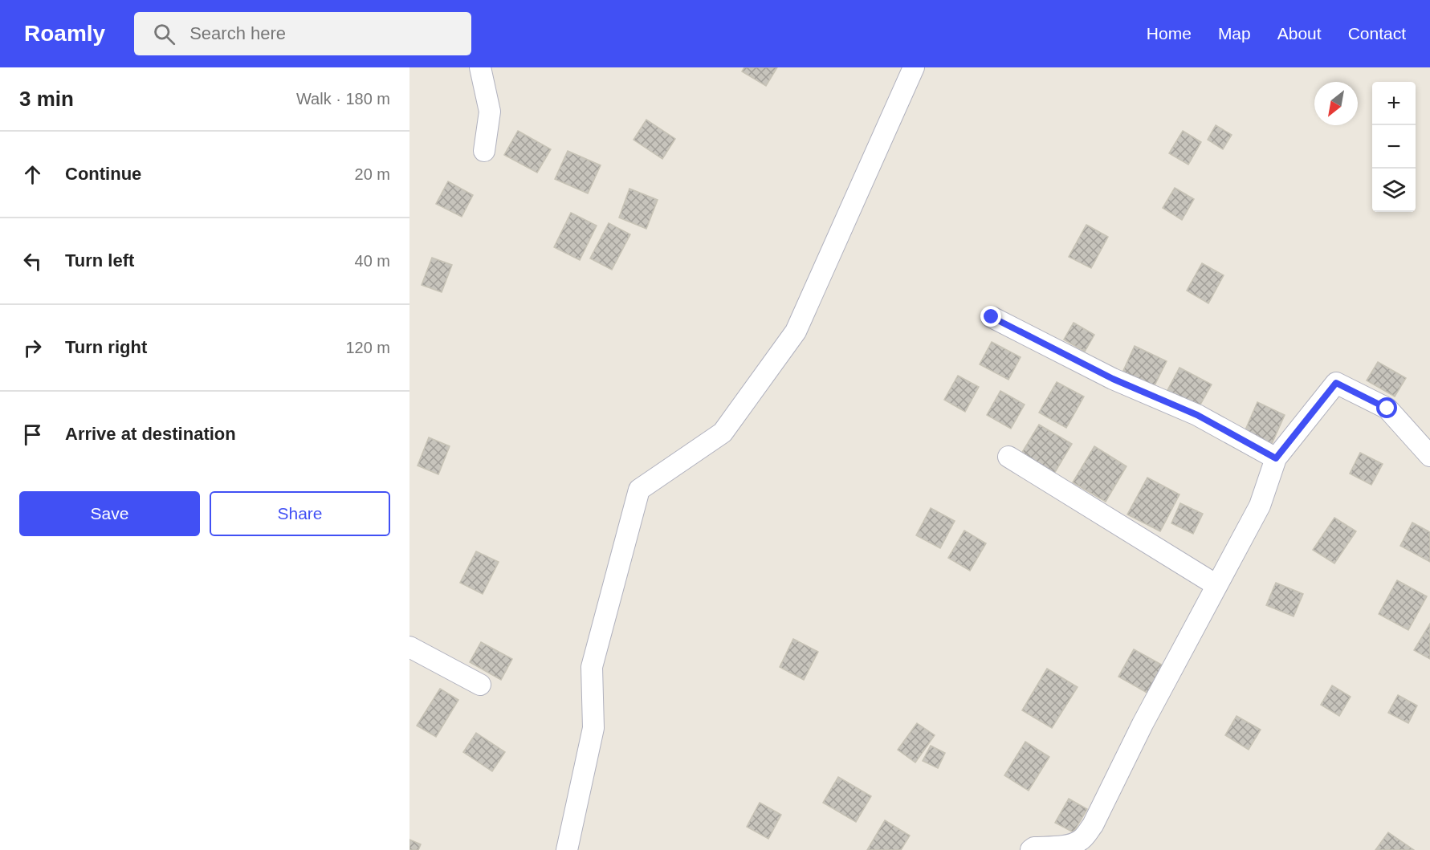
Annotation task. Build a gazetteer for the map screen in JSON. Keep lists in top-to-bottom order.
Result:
{
  "north": "bottom left",
  "page": {
    "header": "Roamly",
    "search": "Search here",
    "nav": [
      "Home",
      "Map",
      "About",
      "Contact"
    ],
    "heading": ["3 min", "Walk · 180 m"],
    "map_buttons": ["+", "−"],
    "list": [
      ["Continue", "20 m"],
      ["Turn left", "40 m"],
      ["Turn right", "120 m"],
      "Arrive at destination"
    ],
    "buttons": ["Save", "Share"]
  }
}
